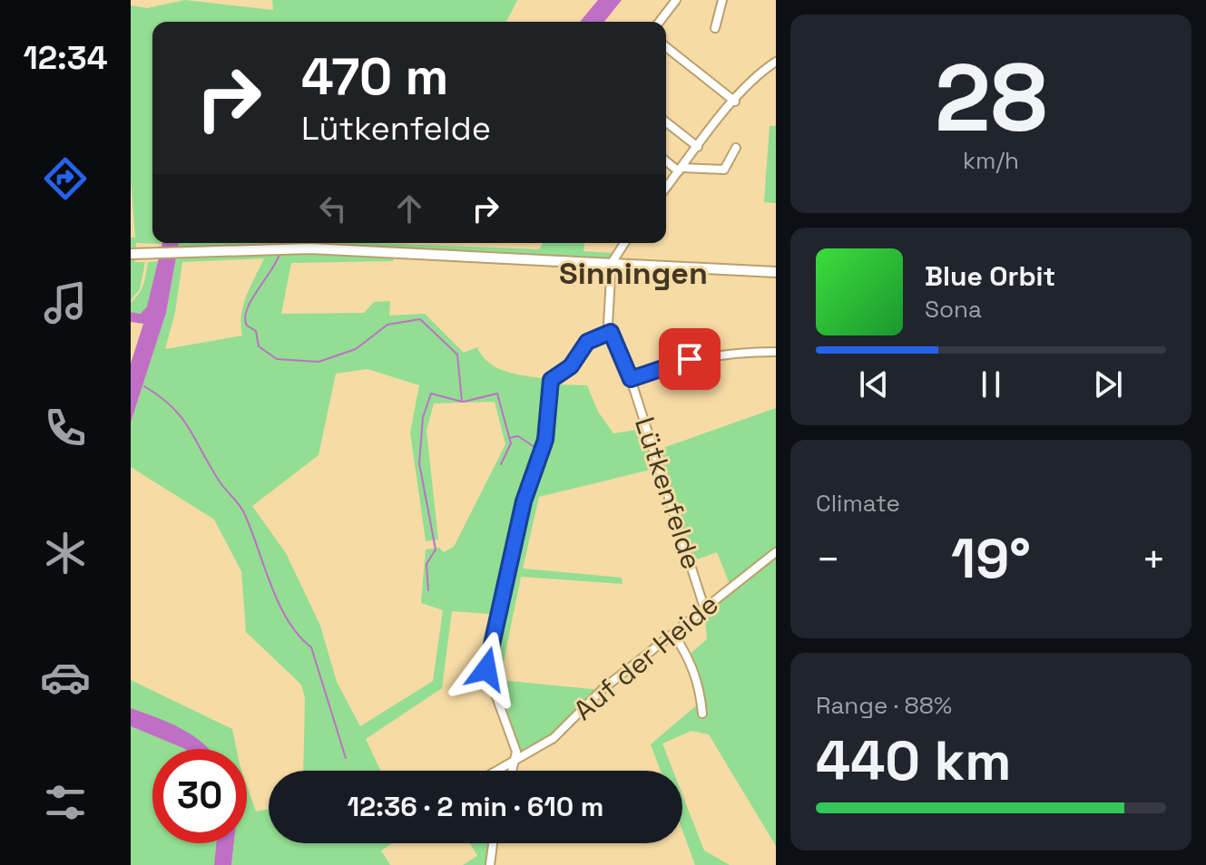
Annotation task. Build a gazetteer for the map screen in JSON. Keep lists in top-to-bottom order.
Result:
{
  "streets": {
    "street": ["Lütkenfelde", "Auf der Heide"]
  },
  "crossings": [
    ["Lütkenfelde", "Auf der Heide"]
  ],
  "districts": ["Sinningen"],
  "page": {
    "tabs": "12:34",
    "tile": [
      ["28", "km/h"],
      "Climate",
      ["Range · 88%", "440 km"]
    ],
    "turn": ["470 m", "Lütkenfelde"],
    "song": ["Blue Orbit", "Sona"],
    "heat": ["−", "19°", "+"],
    "limit": "30",
    "trip": "12:36 · 2 min · 610 m"
  }
}
